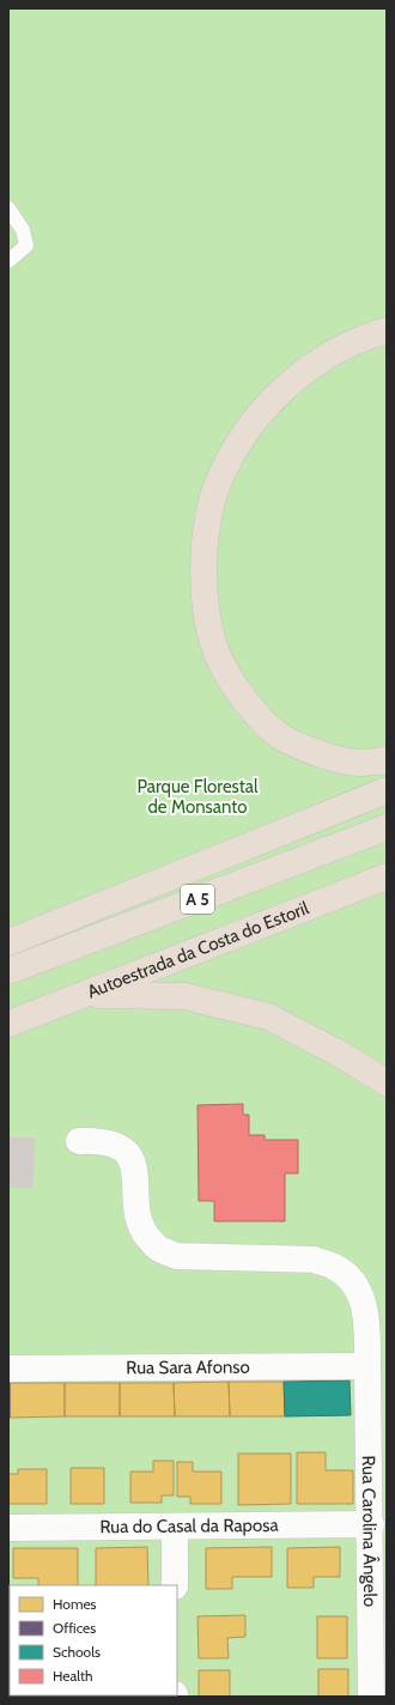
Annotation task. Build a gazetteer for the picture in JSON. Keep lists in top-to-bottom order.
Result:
{
  "streets": {
    "highway": ["A 5", "Autoestrada da Costa do Estoril"],
    "street": ["Rua Sara Afonso", "Rua do Casal da Raposa", "Rua Carolina Ângelo"]
  },
  "crossings": [
    ["Rua Sara Afonso", "Rua Carolina Ângelo"],
    ["Rua do Casal da Raposa", "Rua Carolina Ângelo"]
  ],
  "parks": ["Parque Florestal de Monsanto"],
  "legend": [
    "Homes",
    "Offices",
    "Schools",
    "Health"
  ]
}
